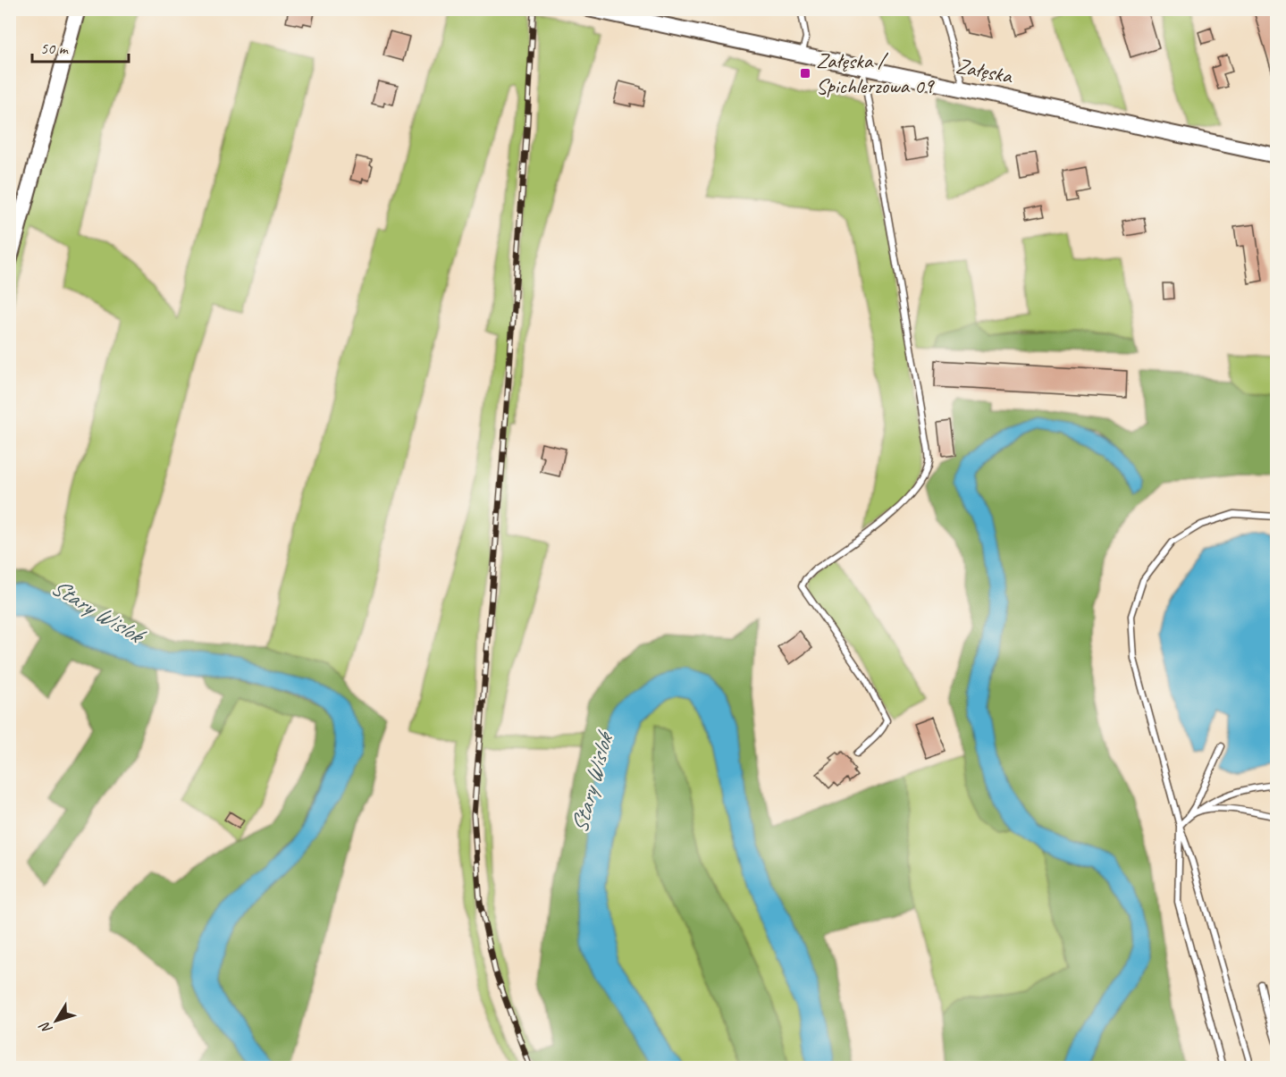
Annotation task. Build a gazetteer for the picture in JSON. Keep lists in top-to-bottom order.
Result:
{
  "streets": {
    "street": ["Załęska"]
  },
  "water": ["Stary Wislok"],
  "places": {
    "transit": ["Załęska / Spichlerzowa 09"]
  },
  "scale_bar": "50 m",
  "north": "bottom left"
}
